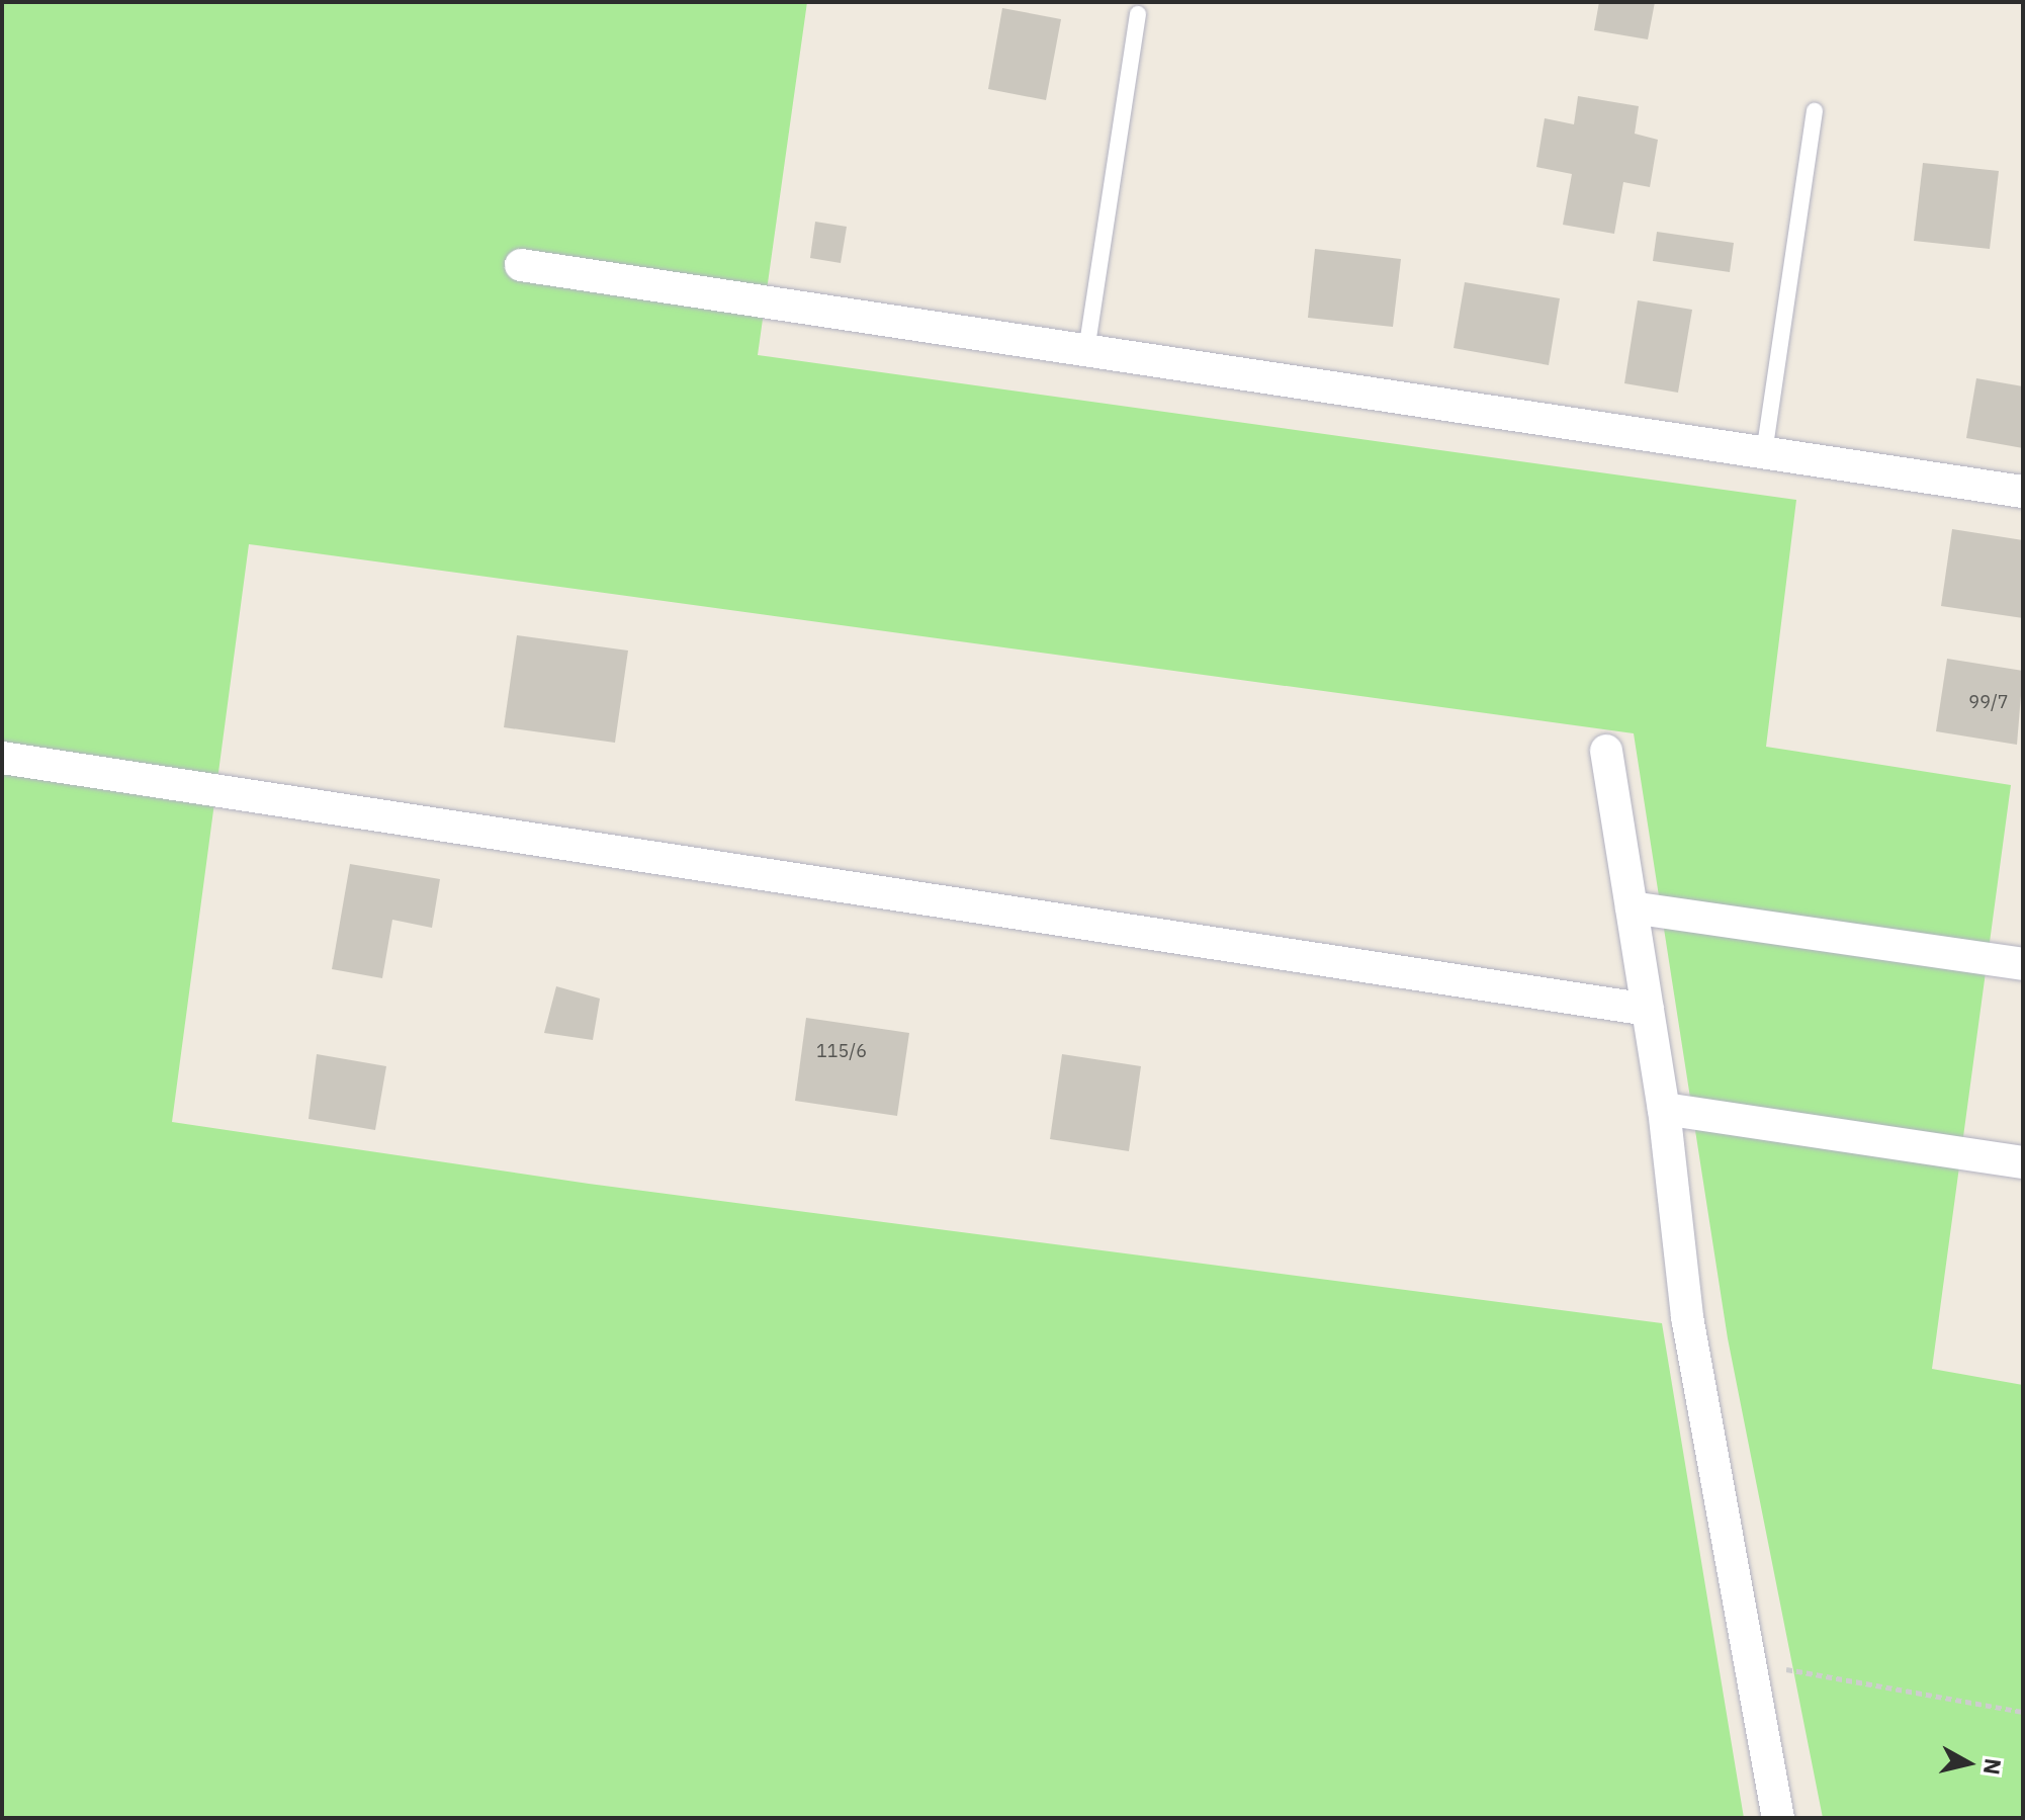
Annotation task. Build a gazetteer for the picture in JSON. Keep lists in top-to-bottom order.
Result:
{
  "house_numbers": ["99/7", "115/6"],
  "north": "right"
}
